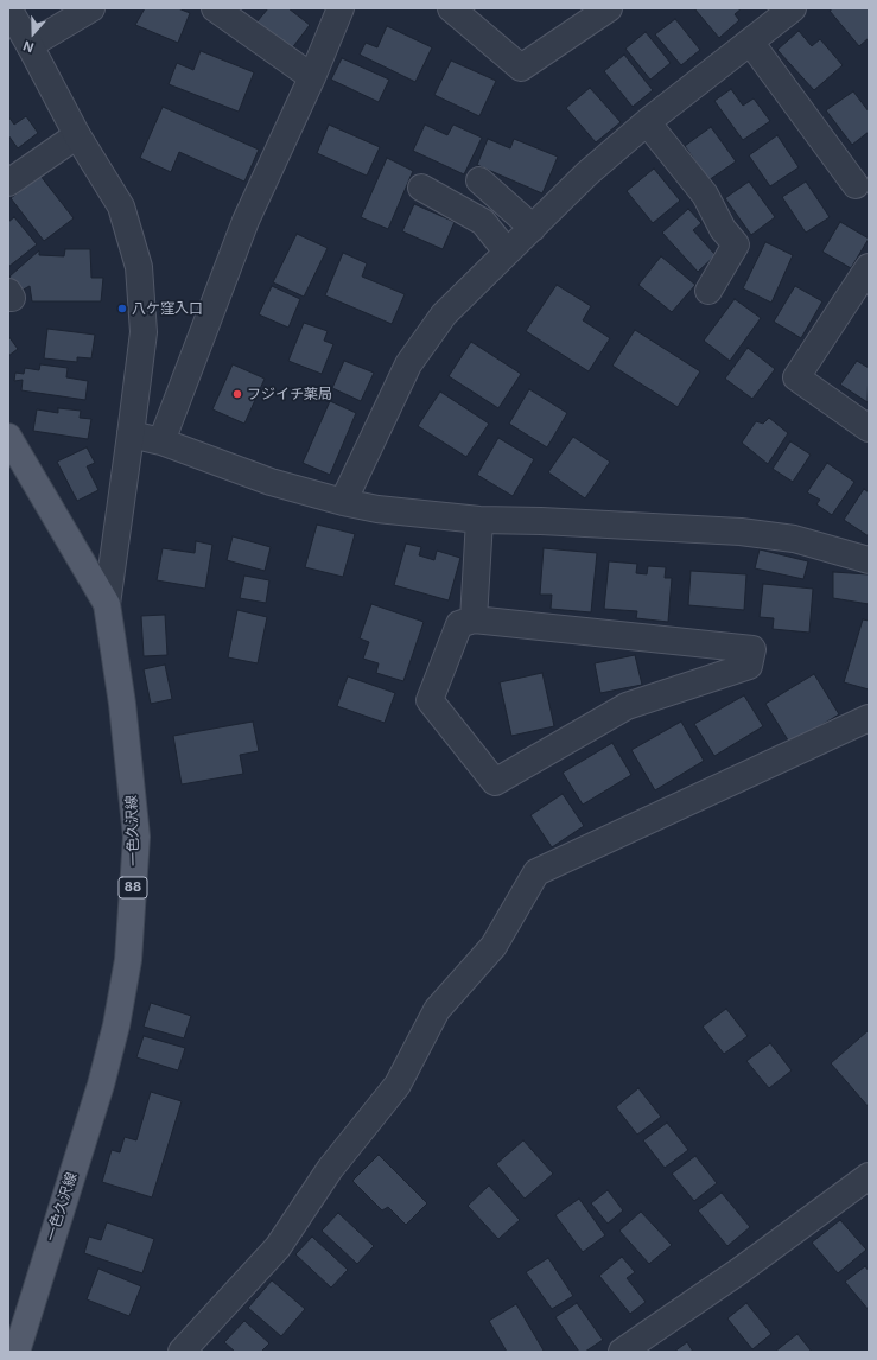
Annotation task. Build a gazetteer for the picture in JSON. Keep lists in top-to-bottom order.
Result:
{
  "streets": {
    "main road": ["一色久沢線", "88"]
  },
  "places": ["八ケ窪入口", "フジイチ薬局"],
  "north": "bottom"
}
